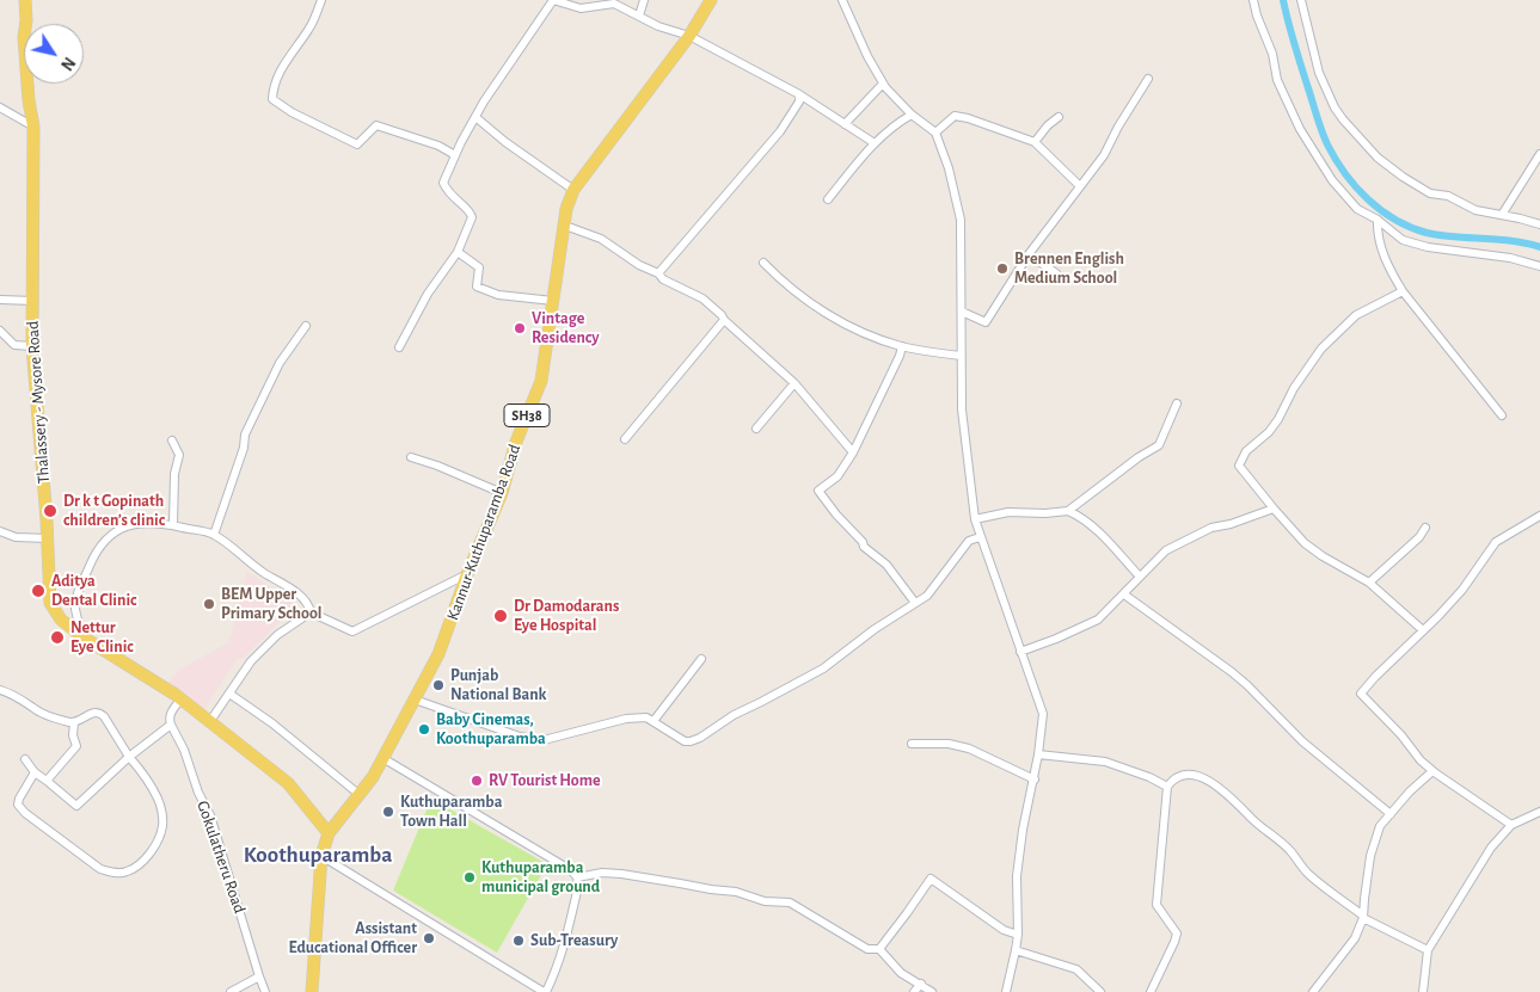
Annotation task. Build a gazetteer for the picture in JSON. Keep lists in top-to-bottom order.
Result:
{
  "streets": {
    "main road": ["Thalassery - Mysore Road", "SH38", "Kannur-Kuthuparamba Road"],
    "street": ["Gokulatheru Road"]
  },
  "crossings": [
    ["Thalassery - Mysore Road", "Kannur-Kuthuparamba Road"]
  ],
  "districts": ["Koothuparamba"],
  "places": [
    "Brennen English Medium School",
    "Vintage Residency",
    "Dr k t Gopinath children’s clinic",
    "Aditya Dental Clinic",
    "BEM Upper Primary School",
    "Dr Damodarans Eye Hospital",
    "Nettur Eye Clinic",
    "Punjab National Bank",
    "Baby Cinemas, Koothuparamba",
    "RV Tourist Home",
    "Kuthuparamba Town Hall",
    "Kuthuparamba municipal ground",
    "Assistant Educational Officer",
    "Sub-Treasury"
  ],
  "north": "bottom right"
}
